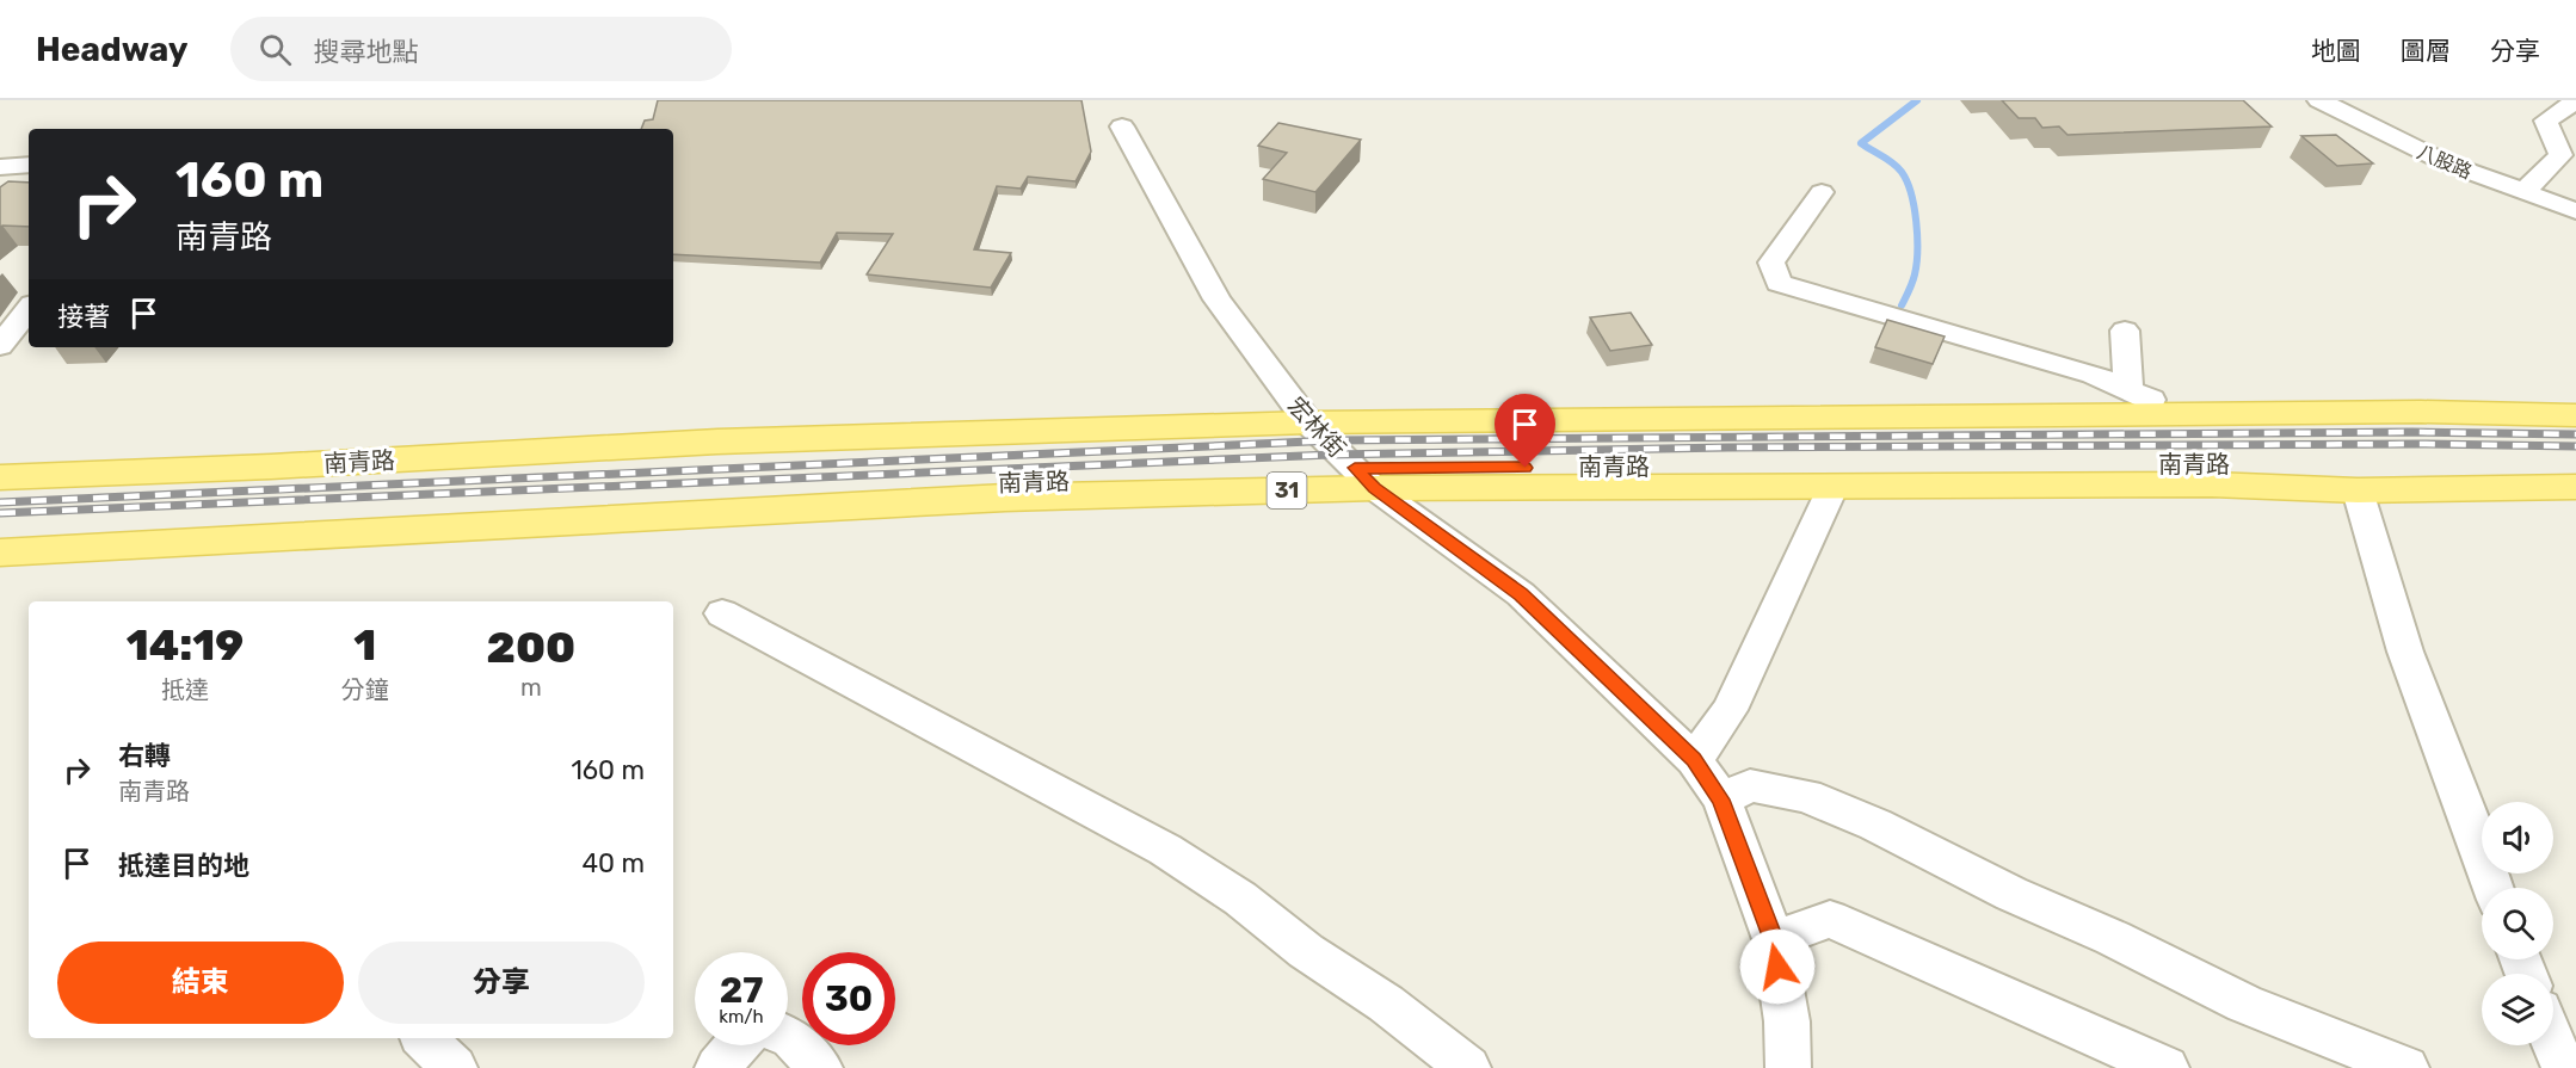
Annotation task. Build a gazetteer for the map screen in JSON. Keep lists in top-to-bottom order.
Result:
{
  "streets": {
    "main road": ["南青路", "31"],
    "street": ["八股路", "宏林街"]
  },
  "crossings": [
    ["宏林街", "南青路"],
    ["宏林街", "31"],
    ["南青路", "31"]
  ],
  "page": {
    "header": "Headway",
    "search": "搜尋地點",
    "nav": ["地圖", "圖層", "分享"],
    "turn": ["160 m", "南青路"],
    "then": "接著",
    "eta": [
      "14:19",
      "抵達",
      "1",
      "分鐘",
      "200",
      "m"
    ],
    "list": [
      {
        "name": "右轉",
        "note": "南青路",
        "value": "160 m"
      },
      {
        "name": "抵達目的地",
        "value": "40 m"
      }
    ],
    "buttons": ["結束", "分享"],
    "speed": "27 km/h",
    "limit": "30"
  }
}
